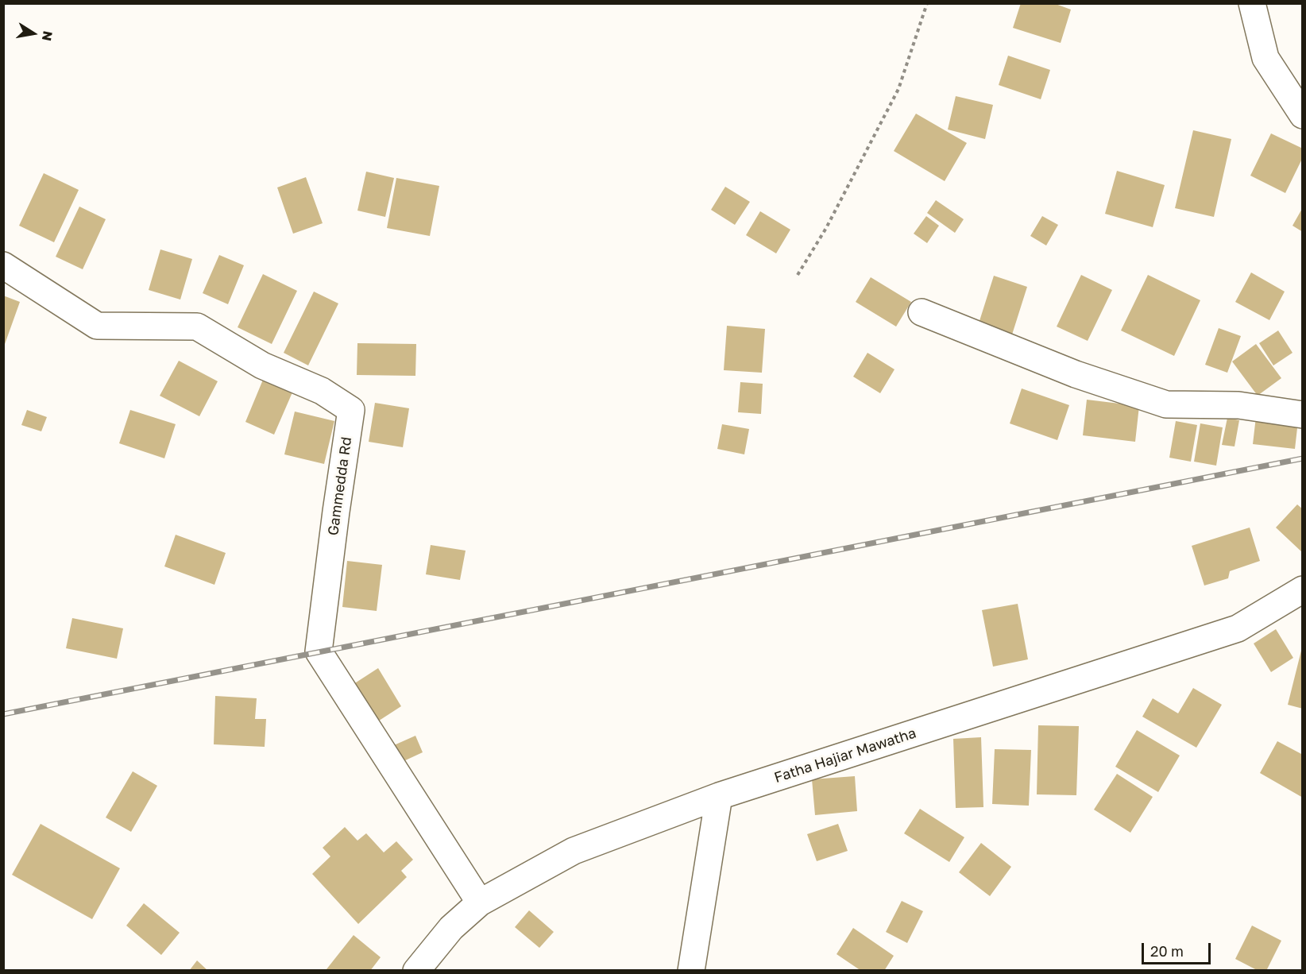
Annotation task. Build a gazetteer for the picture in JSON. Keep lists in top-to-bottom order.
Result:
{
  "streets": {
    "street": ["Gammedda Rd", "Fatha Hajiar Mawatha"]
  },
  "crossings": [
    ["Gammedda Rd", "Fatha Hajiar Mawatha"]
  ],
  "scale_bar": "20 m",
  "north": "right"
}
